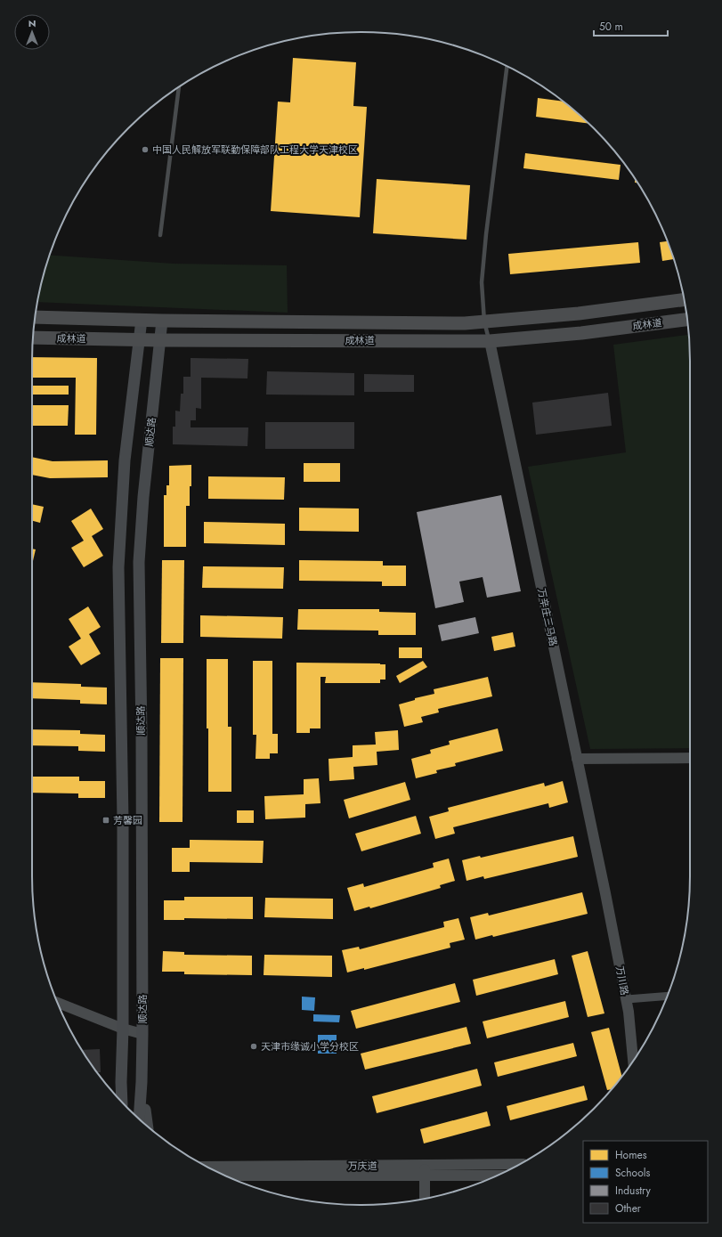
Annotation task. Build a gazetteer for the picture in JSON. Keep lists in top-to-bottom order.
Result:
{
  "streets": {
    "main road": ["成林道", "顺达路"],
    "street": ["万辛庄三马路", "万川路", "万庆道"]
  },
  "crossings": [
    ["成林道", "顺达路"],
    ["成林道", "万辛庄三马路"],
    ["万辛庄三马路", "万川路"]
  ],
  "places": {
    "other": ["中国人民解放军联勤保障部队工程大学天津校区", "天津市缘诚小学分校区"],
    "transit": ["芳馨园"]
  },
  "legend": [
    "Homes",
    "Schools",
    "Industry",
    "Other"
  ],
  "scale_bar": "50 m",
  "north": "top"
}
